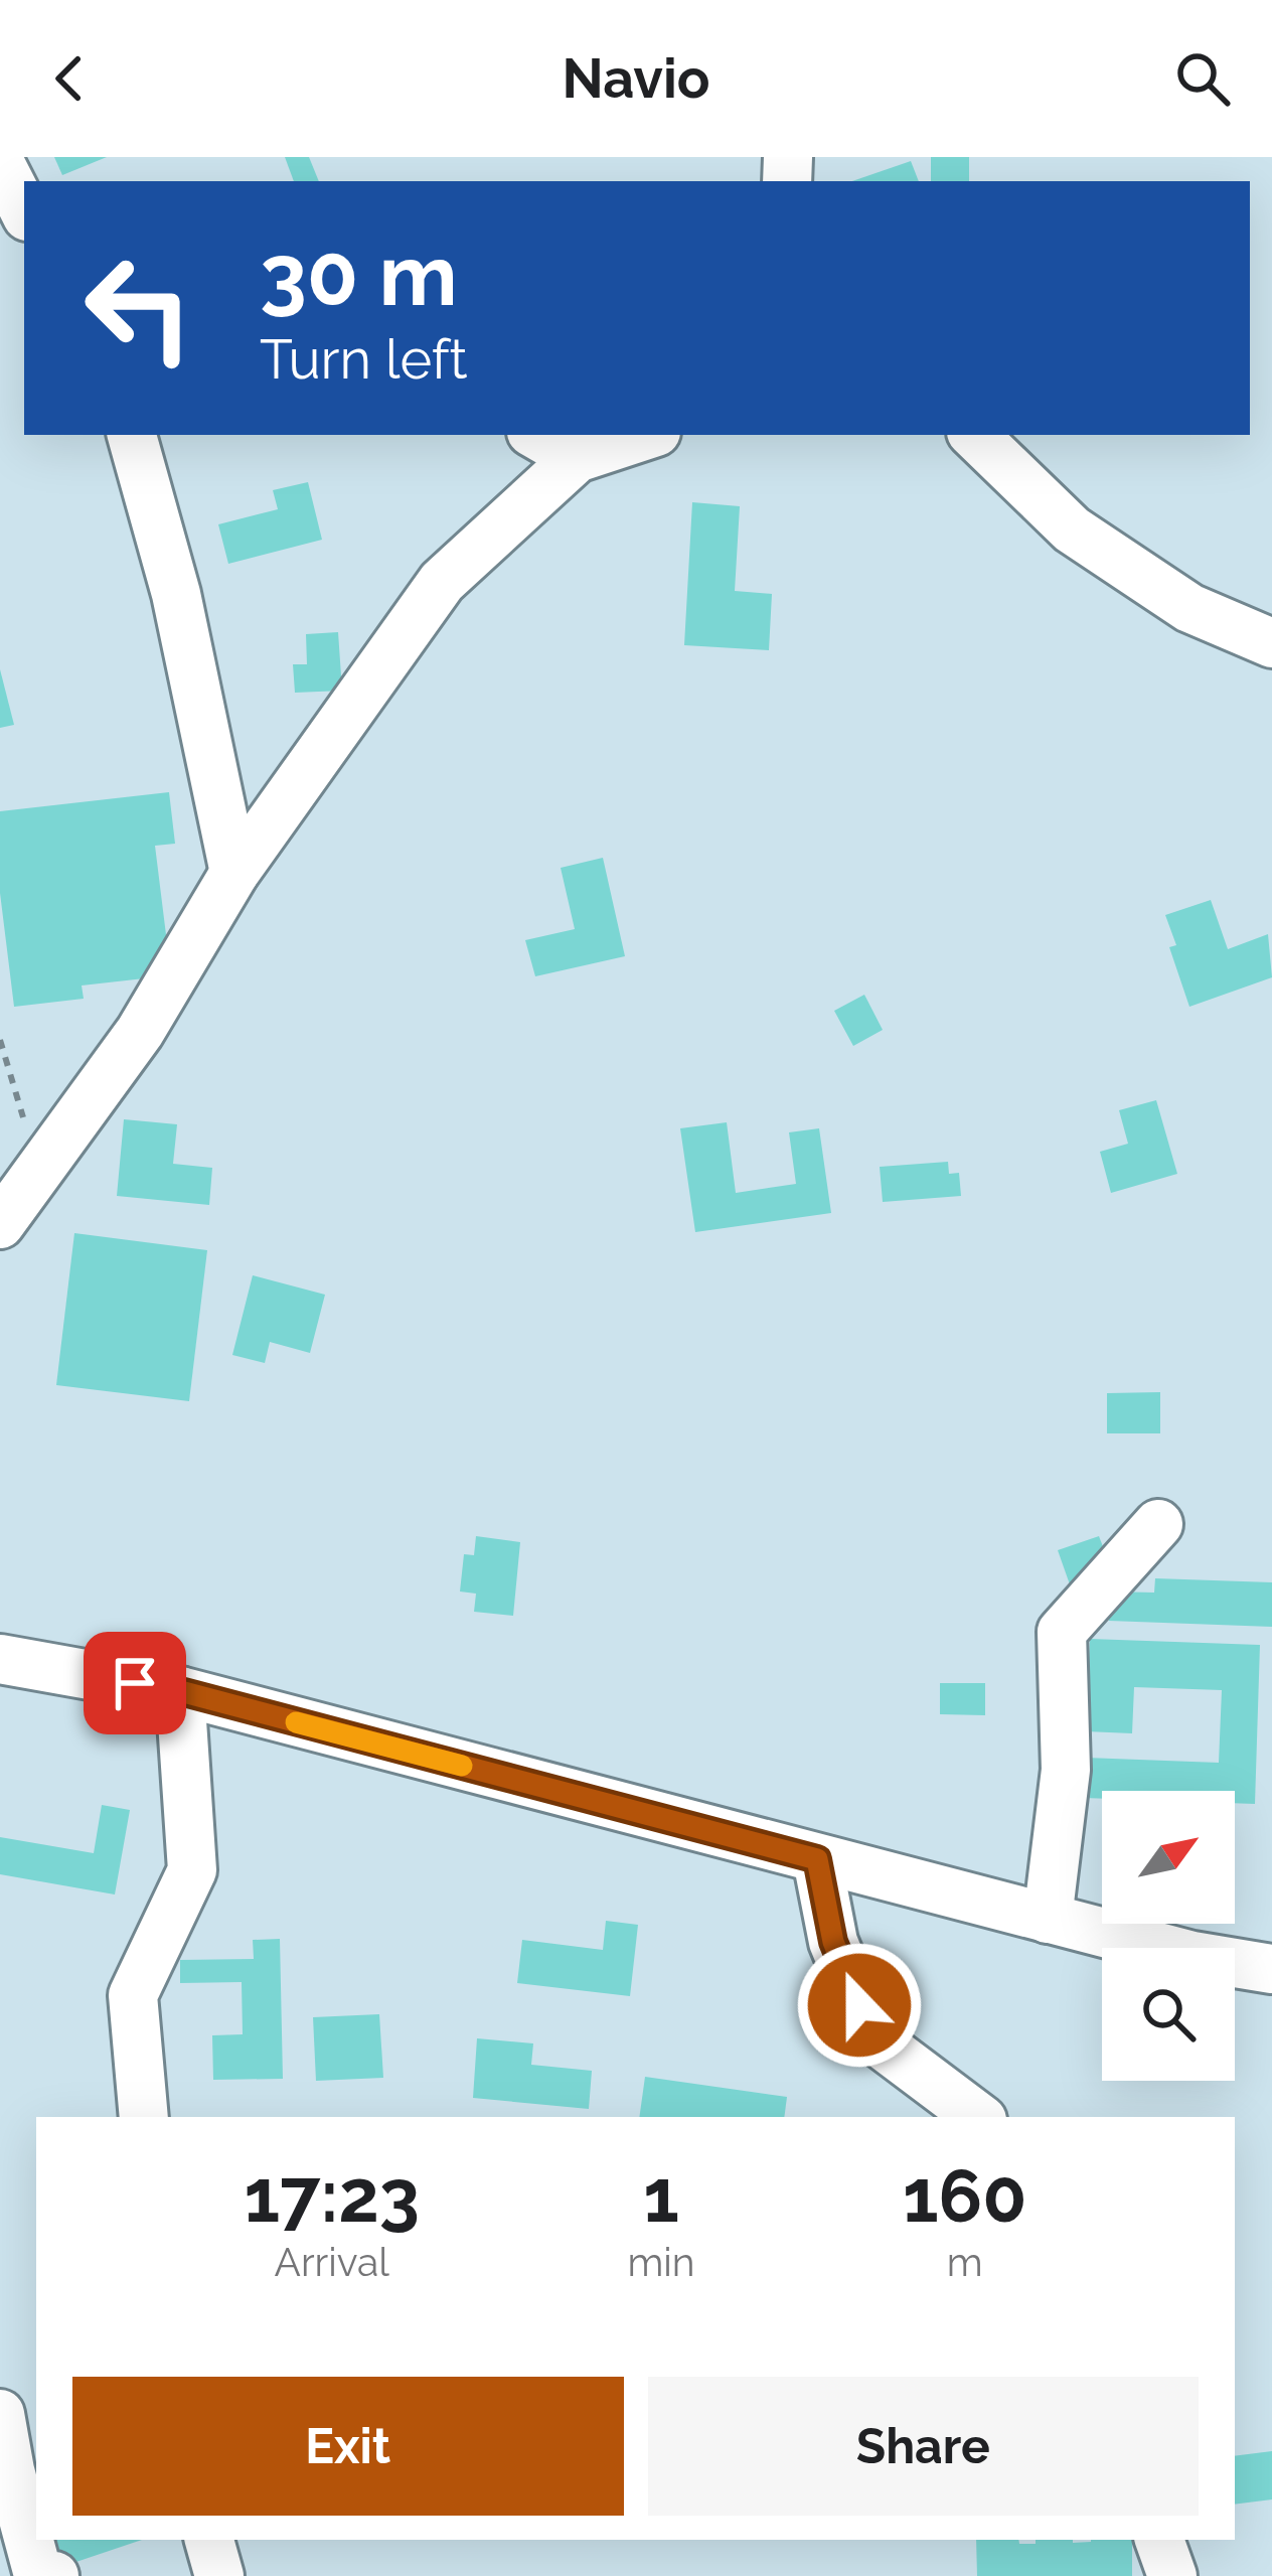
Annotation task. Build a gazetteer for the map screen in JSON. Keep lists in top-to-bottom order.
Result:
{
  "north": "top right",
  "page": {
    "header": "Navio",
    "turn": ["30 m", "Turn left"],
    "eta": [
      "17:23",
      "Arrival",
      "1",
      "min",
      "160",
      "m"
    ],
    "buttons": ["Exit", "Share"]
  }
}
